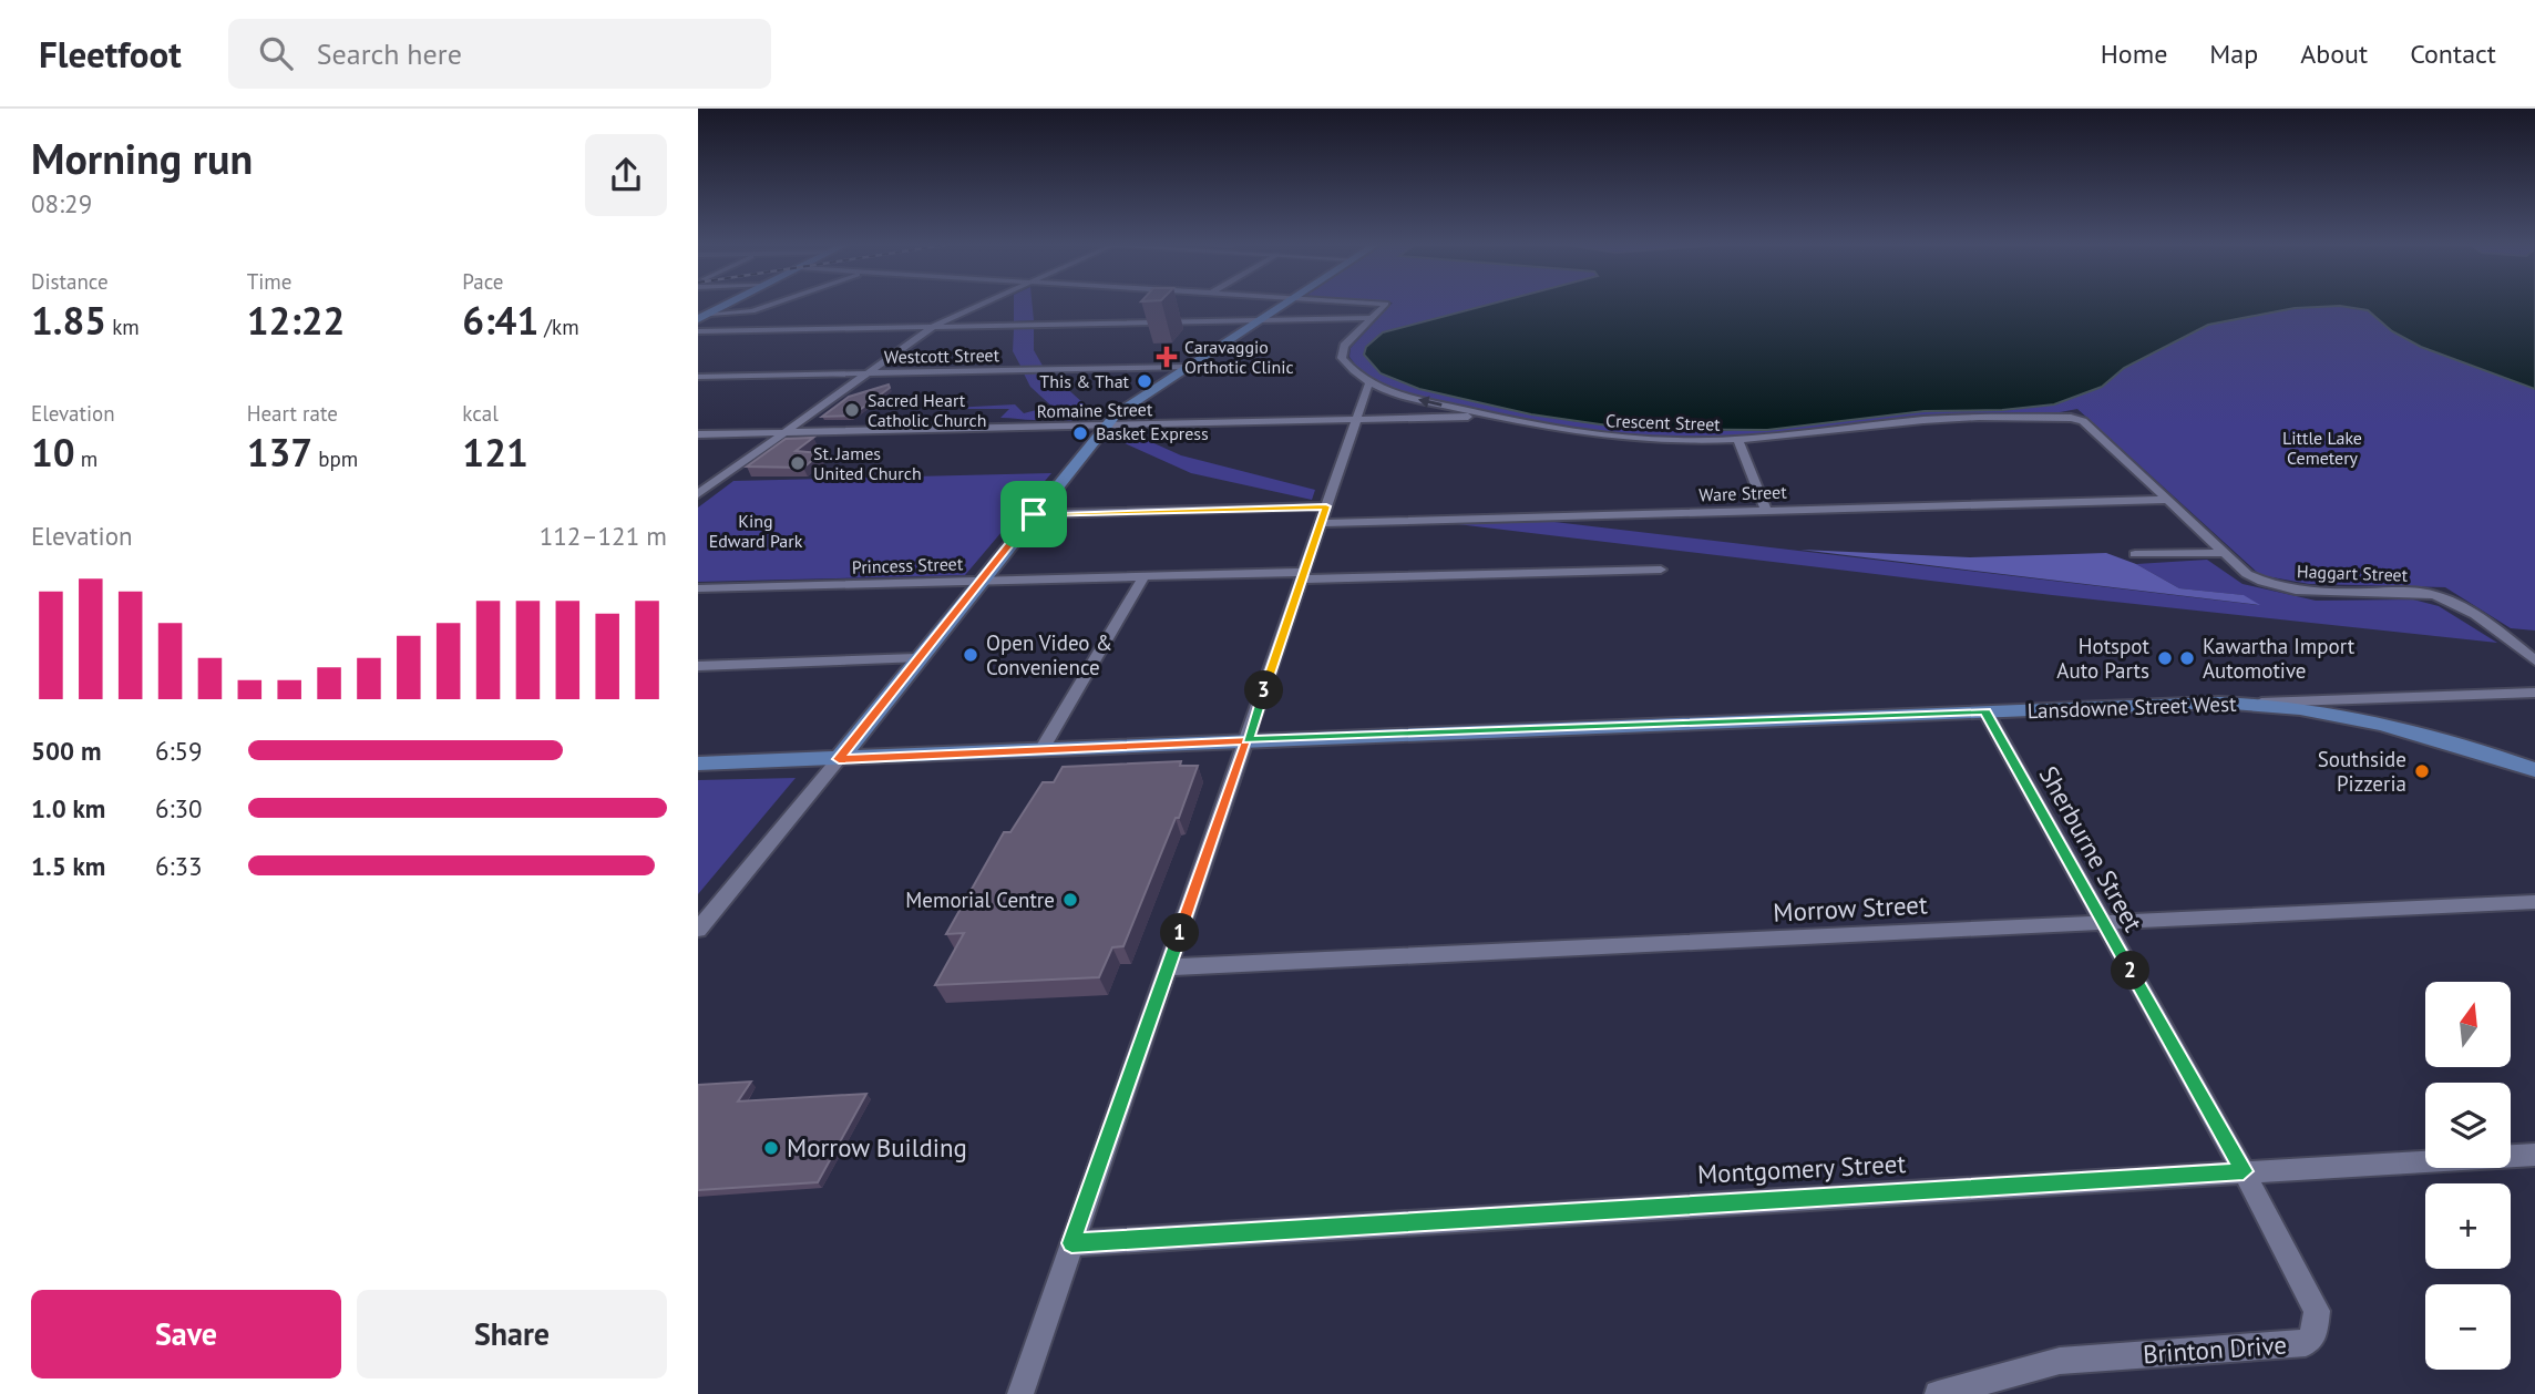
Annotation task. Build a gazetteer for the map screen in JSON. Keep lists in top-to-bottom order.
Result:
{
  "streets": {
    "main road": ["Lansdowne Street West"],
    "street": [
      "Westcott Street",
      "Romaine Street",
      "Crescent Street",
      "Ware Street",
      "Princess Street",
      "Haggart Street",
      "Sherburne Street",
      "Morrow Street",
      "Montgomery Street",
      "Brinton Drive"
    ]
  },
  "crossings": [
    ["Romaine Street", "Crescent Street"],
    ["Crescent Street", "Haggart Street"],
    ["Ware Street", "Haggart Street"],
    ["Lansdowne Street West", "Sherburne Street"],
    ["Sherburne Street", "Morrow Street"],
    ["Sherburne Street", "Montgomery Street"],
    ["Sherburne Street", "Brinton Drive"],
    ["Montgomery Street", "Brinton Drive"]
  ],
  "parks": ["Little Lake Cemetery", "King Edward Park"],
  "places": {
    "health": ["Caravaggio Orthotic Clinic"],
    "other": [
      "This & That",
      "Sacred Heart Catholic Church",
      "Basket Express",
      "St. James United Church",
      "Open Video & Convenience",
      "Hotspot Auto Parts",
      "Kawartha Import Automotive",
      "Southside Pizzeria",
      "Memorial Centre",
      "Morrow Building"
    ]
  },
  "north": "top",
  "page": {
    "header": "Fleetfoot",
    "search": "Search here",
    "nav": [
      "Home",
      "Map",
      "About",
      "Contact"
    ],
    "heading": ["Morning run", "08:29"],
    "stats": [
      ["Distance", "1.85 km"],
      ["Time", "12:22"],
      ["Pace", "6:41 /km"],
      ["Elevation", "10 m"],
      ["Heart rate", "137 bpm"],
      ["kcal", "121"]
    ],
    "chart": ["Elevation", "112–121 m"],
    "pins": ["3", "1", "2"],
    "list": [
      {
        "name": "500 m",
        "note": "6:59"
      },
      {
        "name": "1.0 km",
        "note": "6:30"
      },
      {
        "name": "1.5 km",
        "note": "6:33"
      }
    ],
    "map_buttons": ["+", "−"],
    "buttons": ["Save", "Share"]
  }
}
